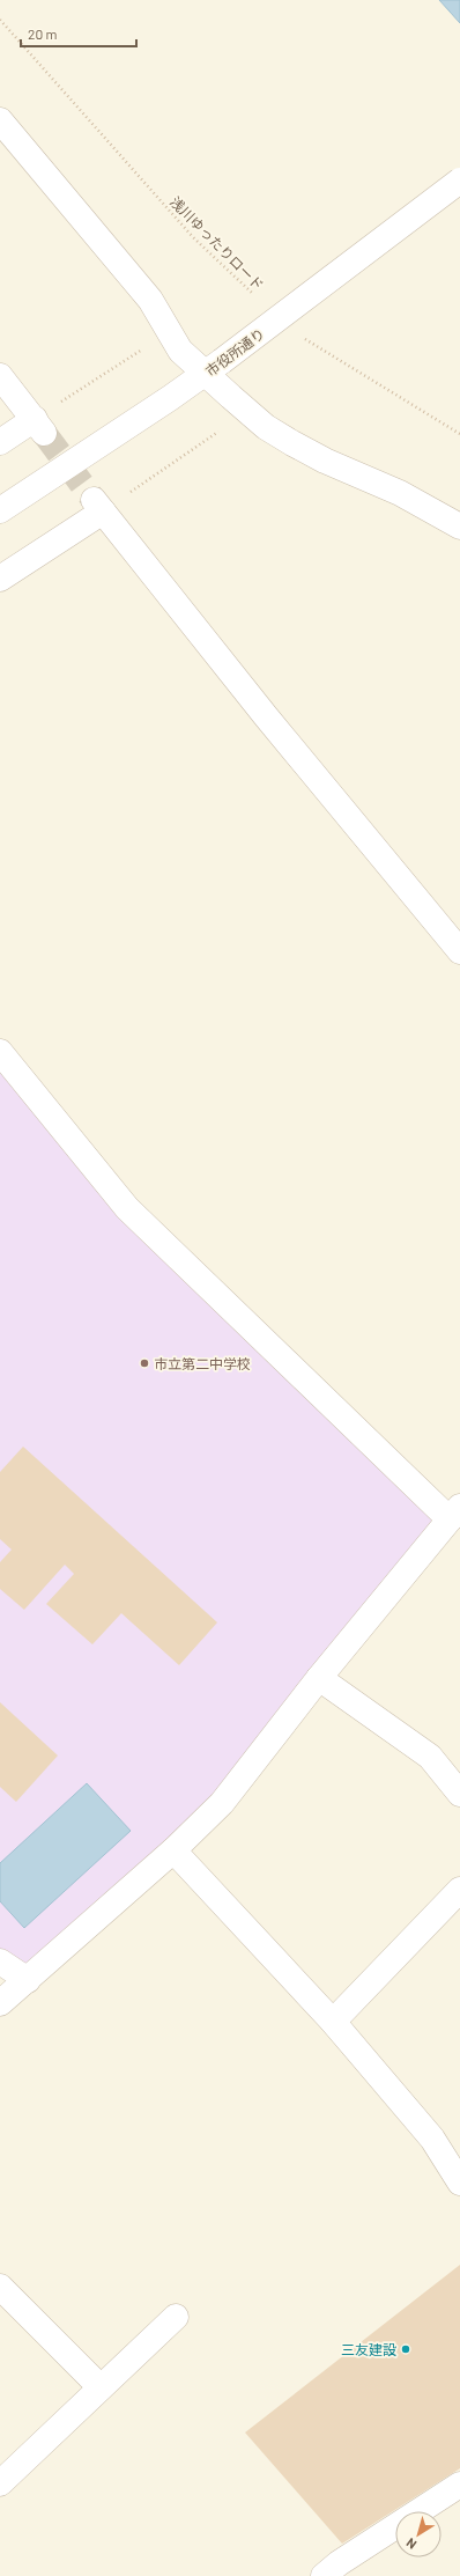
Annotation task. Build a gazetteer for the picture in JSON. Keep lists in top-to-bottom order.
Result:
{
  "streets": {
    "street": ["市役所通り"],
    "path": ["浅川ゆったりロード"]
  },
  "places": ["市立第二中学校", "三友建設"],
  "scale_bar": "20 m",
  "north": "bottom left"
}
